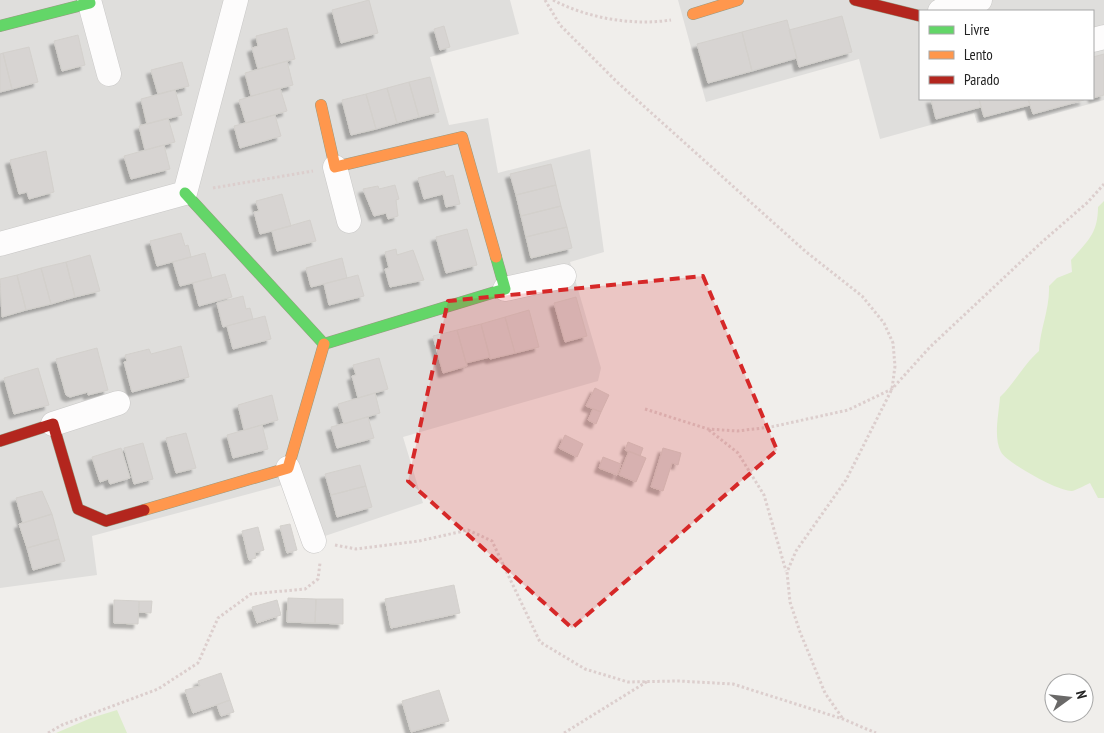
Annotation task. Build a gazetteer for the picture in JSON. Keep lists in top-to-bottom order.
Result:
{
  "legend": ["Livre", "Lento", "Parado"],
  "north": "right"
}
